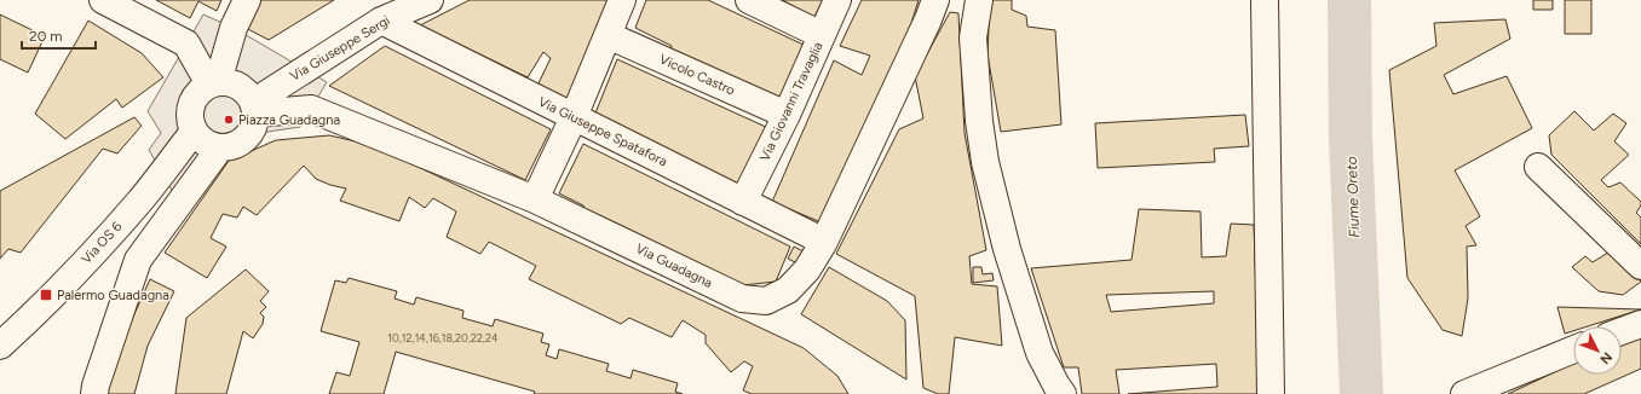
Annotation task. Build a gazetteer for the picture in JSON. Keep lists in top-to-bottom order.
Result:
{
  "streets": {
    "street": [
      "Via Giuseppe Sergi",
      "Vicolo Castro",
      "Via Giovanni Travaglia",
      "Via Giuseppe Spatafora",
      "Via OS 6",
      "Via Guadagna"
    ]
  },
  "crossings": [
    ["Via Giuseppe Sergi", "Via Giuseppe Spatafora"],
    ["Via Giuseppe Sergi", "Via OS 6"],
    ["Via Giuseppe Sergi", "Via Guadagna"],
    ["Vicolo Castro", "Via Giovanni Travaglia"],
    ["Via Giovanni Travaglia", "Via Giuseppe Spatafora"],
    ["Via Giuseppe Spatafora", "Via Guadagna"],
    ["Via OS 6", "Via Guadagna"]
  ],
  "water": ["Fiume Oreto"],
  "places": {
    "other": ["Piazza Guadagna"],
    "transit": ["Palermo Guadagna"]
  },
  "house_numbers": ["10,12,14,16,18,20,22,24"],
  "scale_bar": "20 m",
  "north": "bottom right"
}
